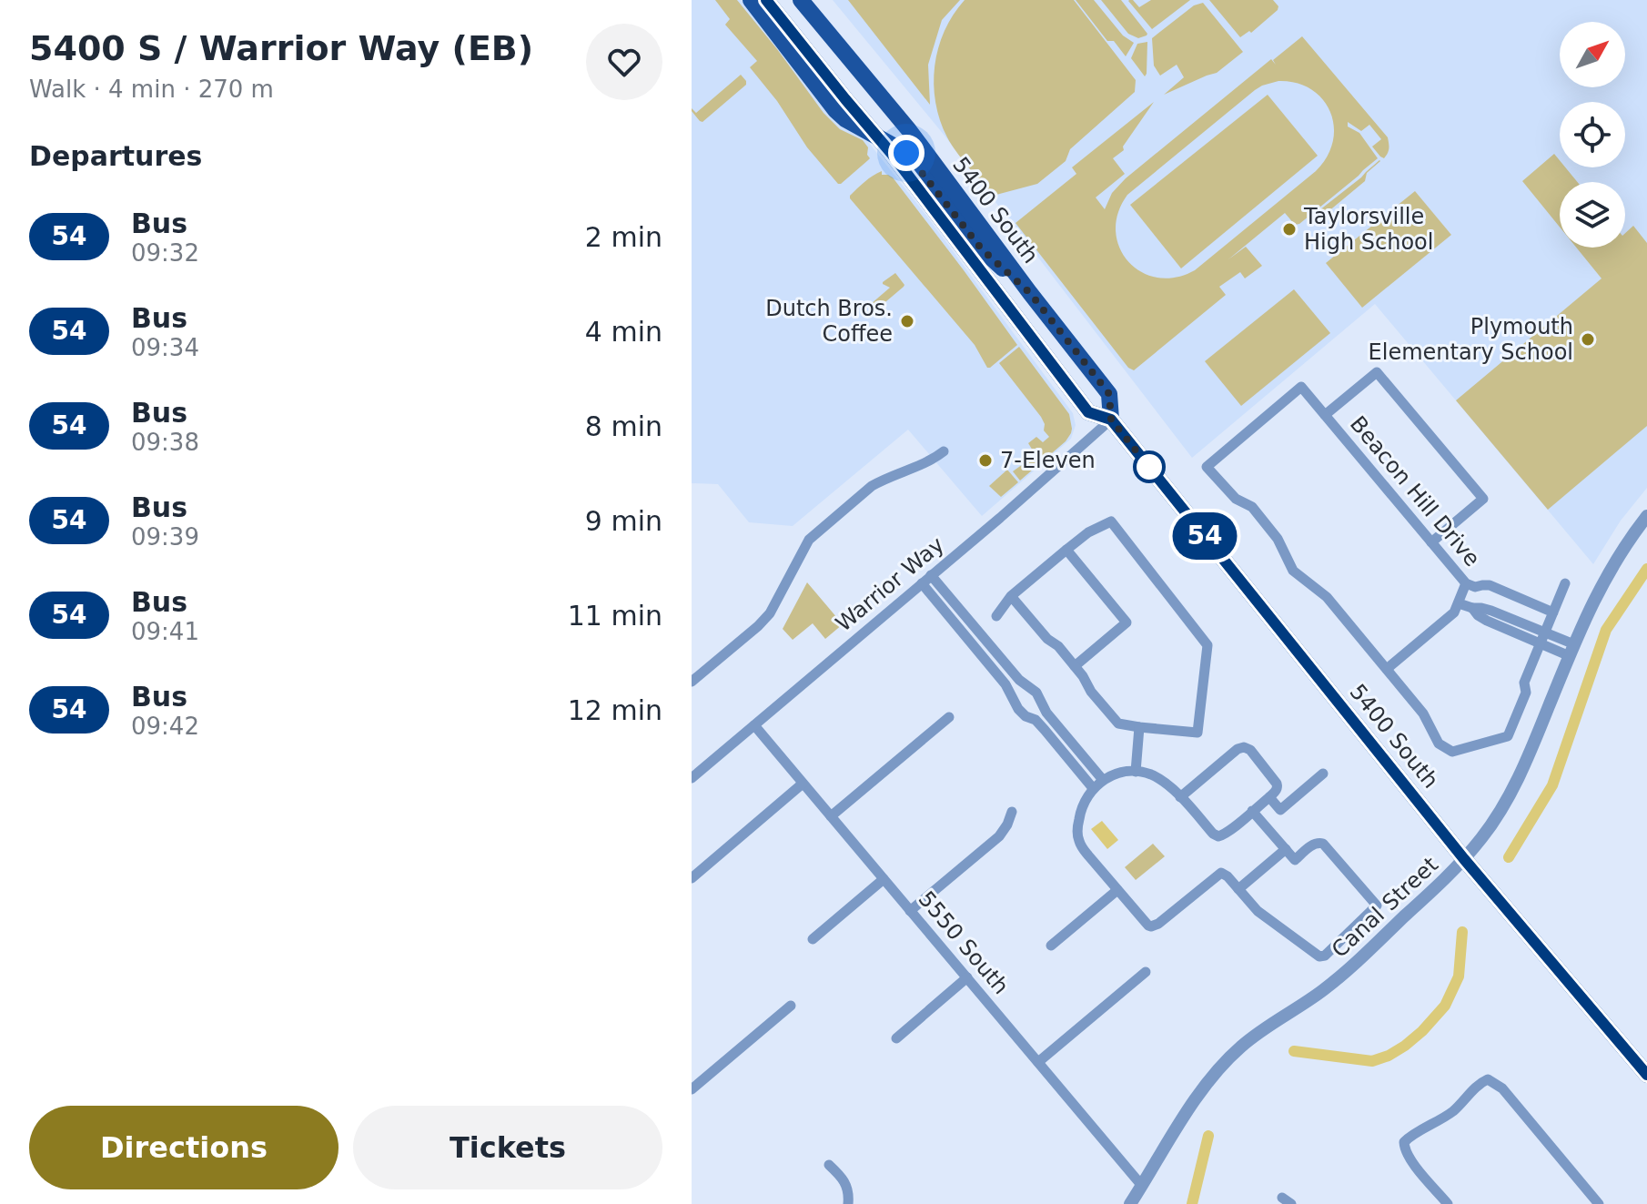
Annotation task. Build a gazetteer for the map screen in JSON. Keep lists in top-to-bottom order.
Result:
{
  "streets": {
    "main road": ["5400 South"],
    "street": [
      "Beacon Hill Drive",
      "Warrior Way",
      "Canal Street",
      "5550 South"
    ]
  },
  "crossings": [
    ["5400 South", "Warrior Way"],
    ["5400 South", "Canal Street"],
    ["Beacon Hill Drive", "Canal Street"],
    ["Warrior Way", "5550 South"],
    ["Canal Street", "5550 South"]
  ],
  "places": [
    "Taylorsville High School",
    "Dutch Bros. Coffee",
    "Plymouth Elementary School",
    "7-Eleven"
  ],
  "lines": ["bus line 54"],
  "north": "top right",
  "page": {
    "heading": [
      ["5400 S / Warrior Way (EB)", "Walk · 4 min · 270 m"],
      "Departures"
    ],
    "on_map": "54",
    "list": [
      {
        "mark": "54",
        "name": "Bus",
        "note": "09:32",
        "value": "2 min"
      },
      {
        "mark": "54",
        "name": "Bus",
        "note": "09:34",
        "value": "4 min"
      },
      {
        "mark": "54",
        "name": "Bus",
        "note": "09:38",
        "value": "8 min"
      },
      {
        "mark": "54",
        "name": "Bus",
        "note": "09:39",
        "value": "9 min"
      },
      {
        "mark": "54",
        "name": "Bus",
        "note": "09:41",
        "value": "11 min"
      },
      {
        "mark": "54",
        "name": "Bus",
        "note": "09:42",
        "value": "12 min"
      }
    ],
    "buttons": ["Directions", "Tickets"]
  }
}
